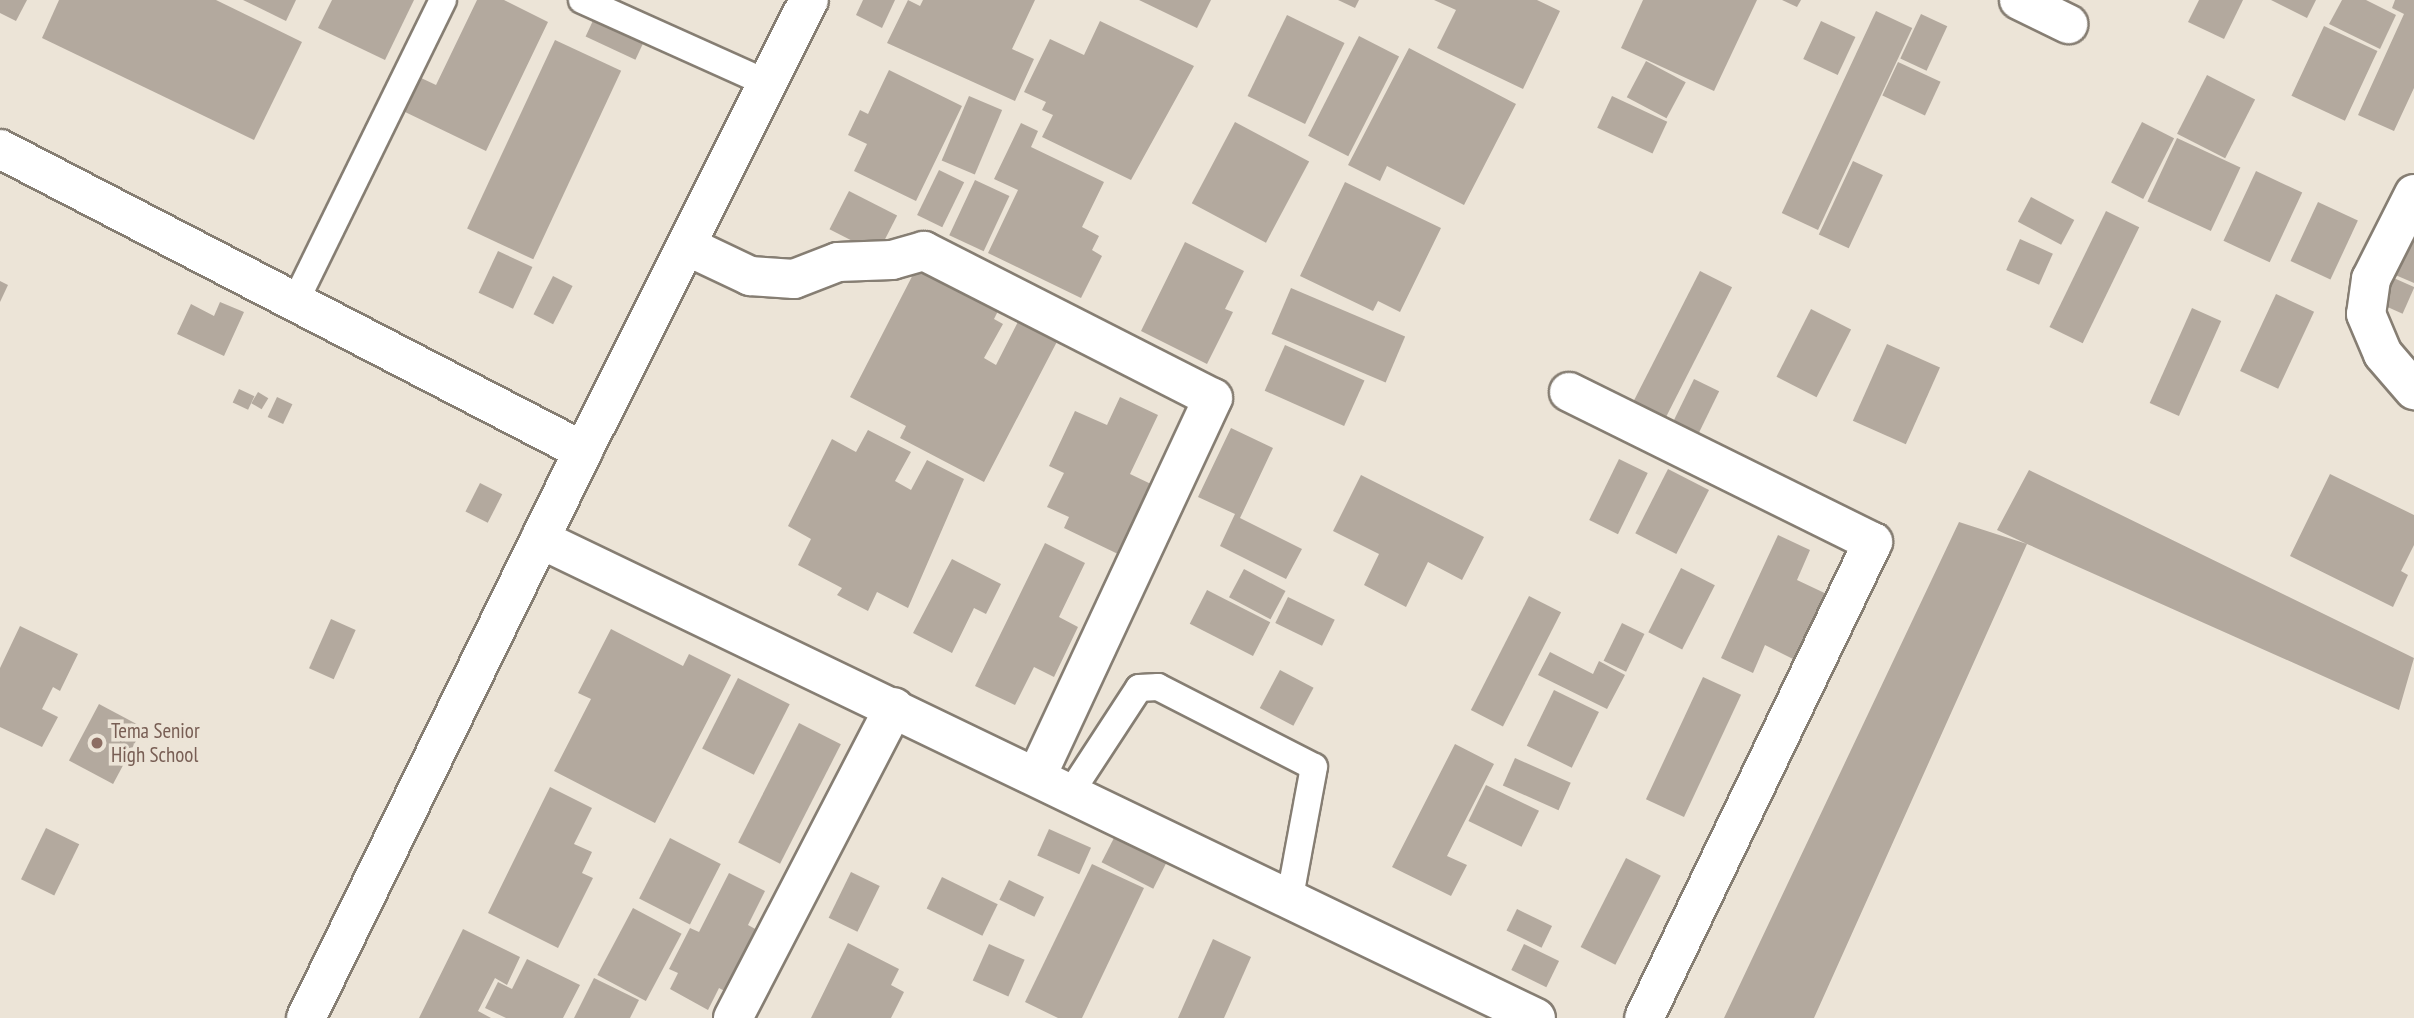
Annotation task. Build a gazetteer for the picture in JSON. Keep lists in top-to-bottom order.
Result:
{
  "places": ["Tema Senior High School"]
}
